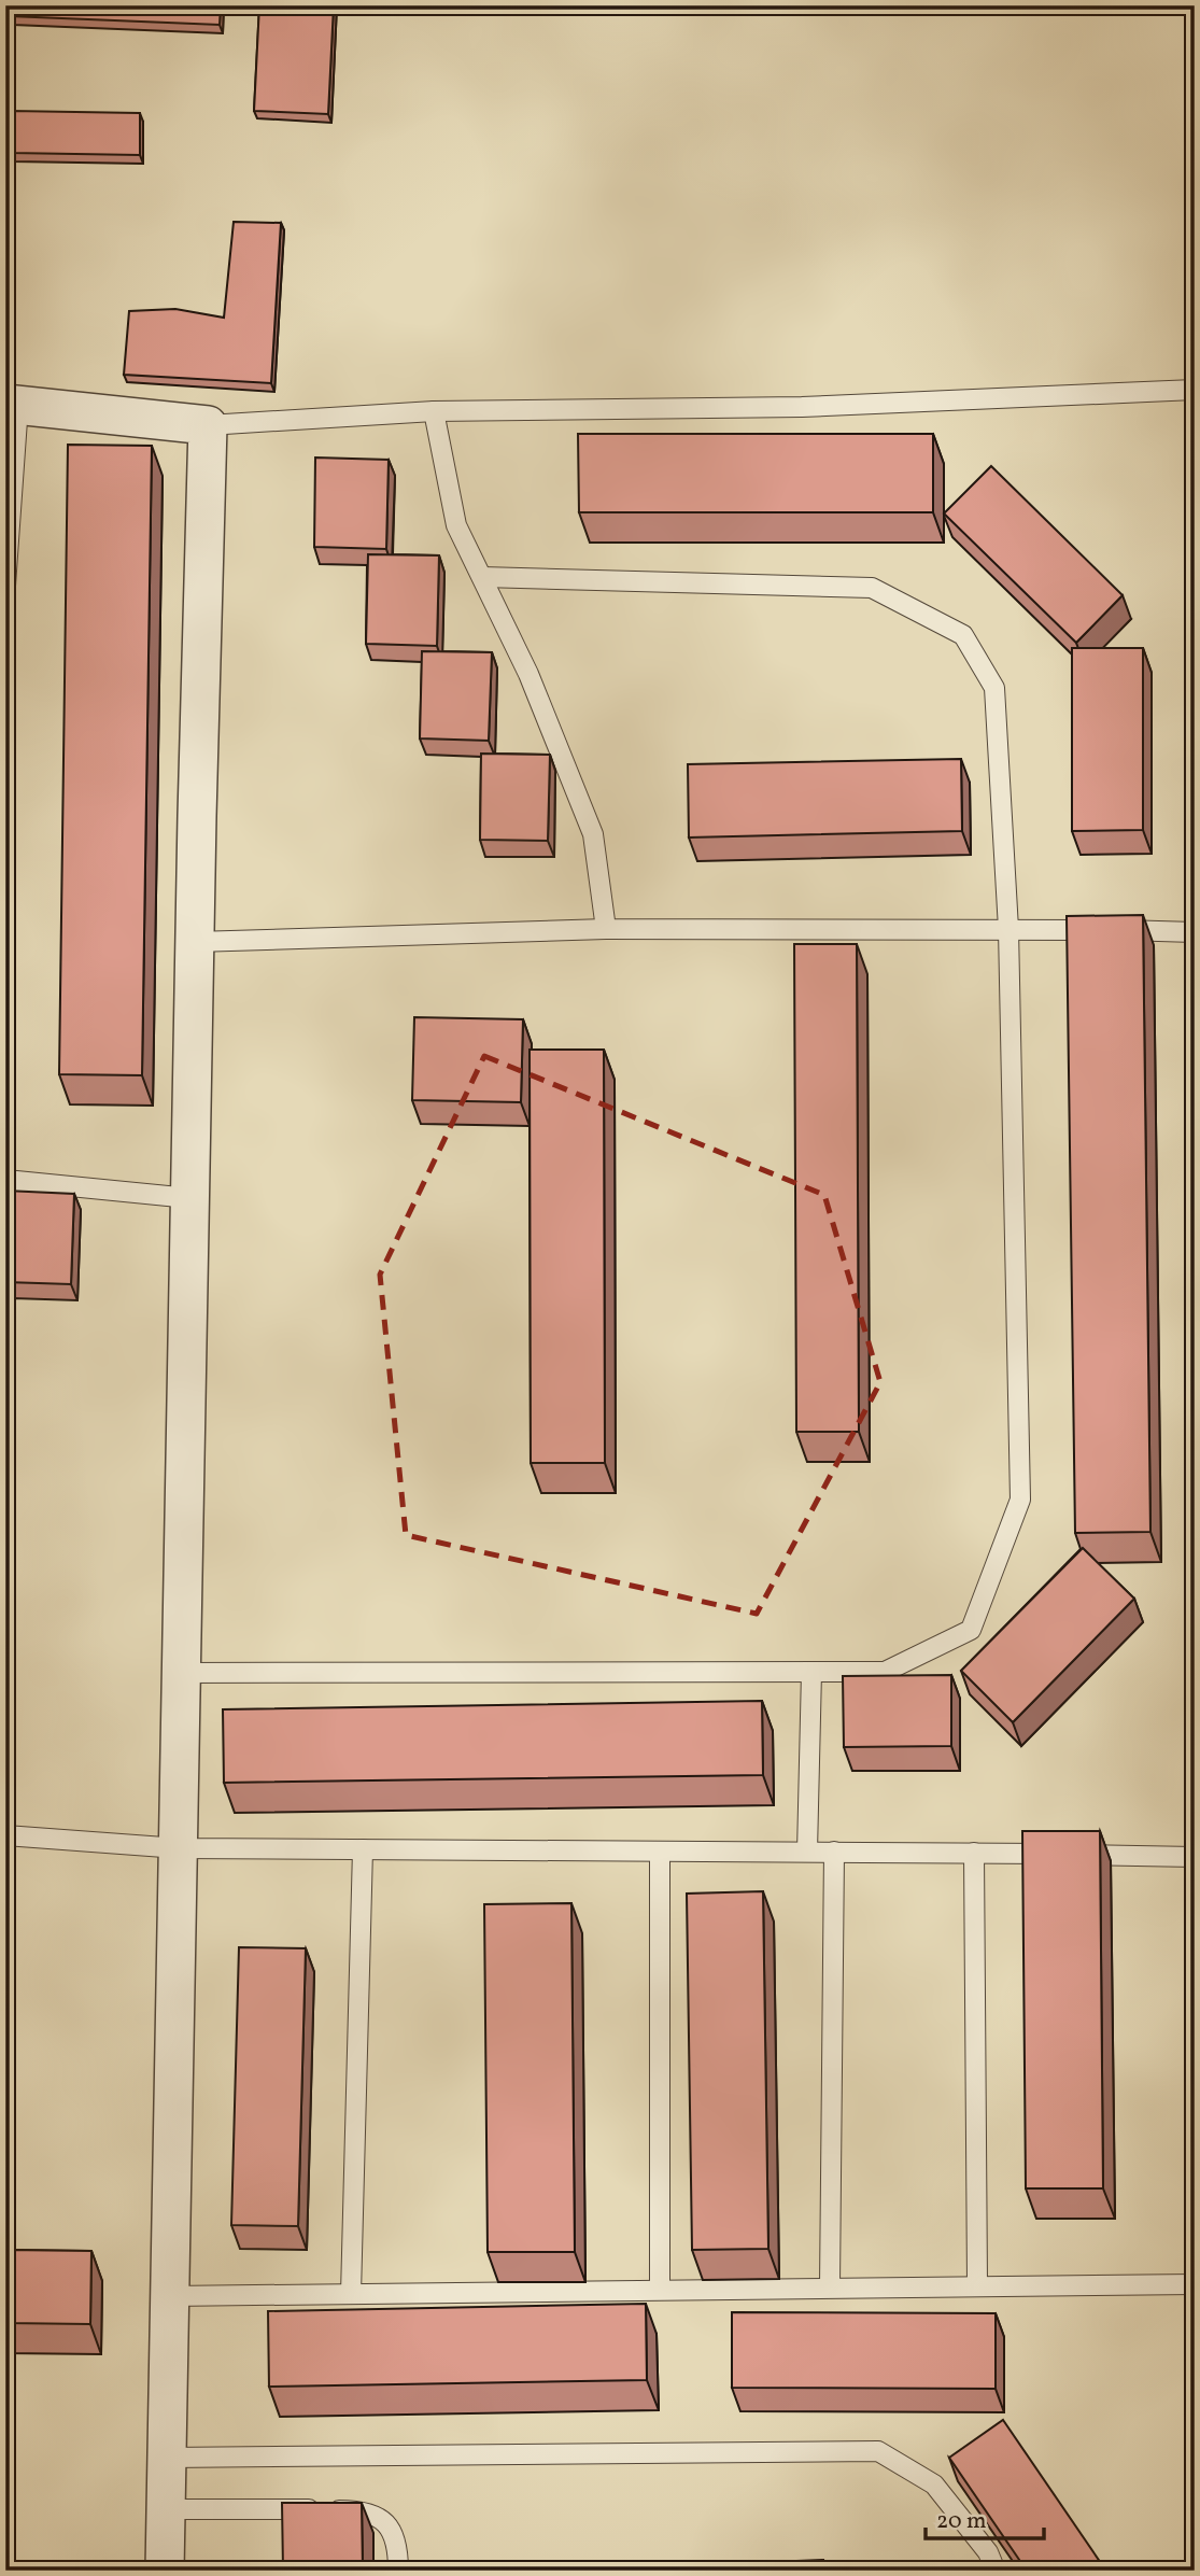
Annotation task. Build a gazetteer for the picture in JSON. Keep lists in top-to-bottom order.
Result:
{
  "scale_bar": "20 m"
}
